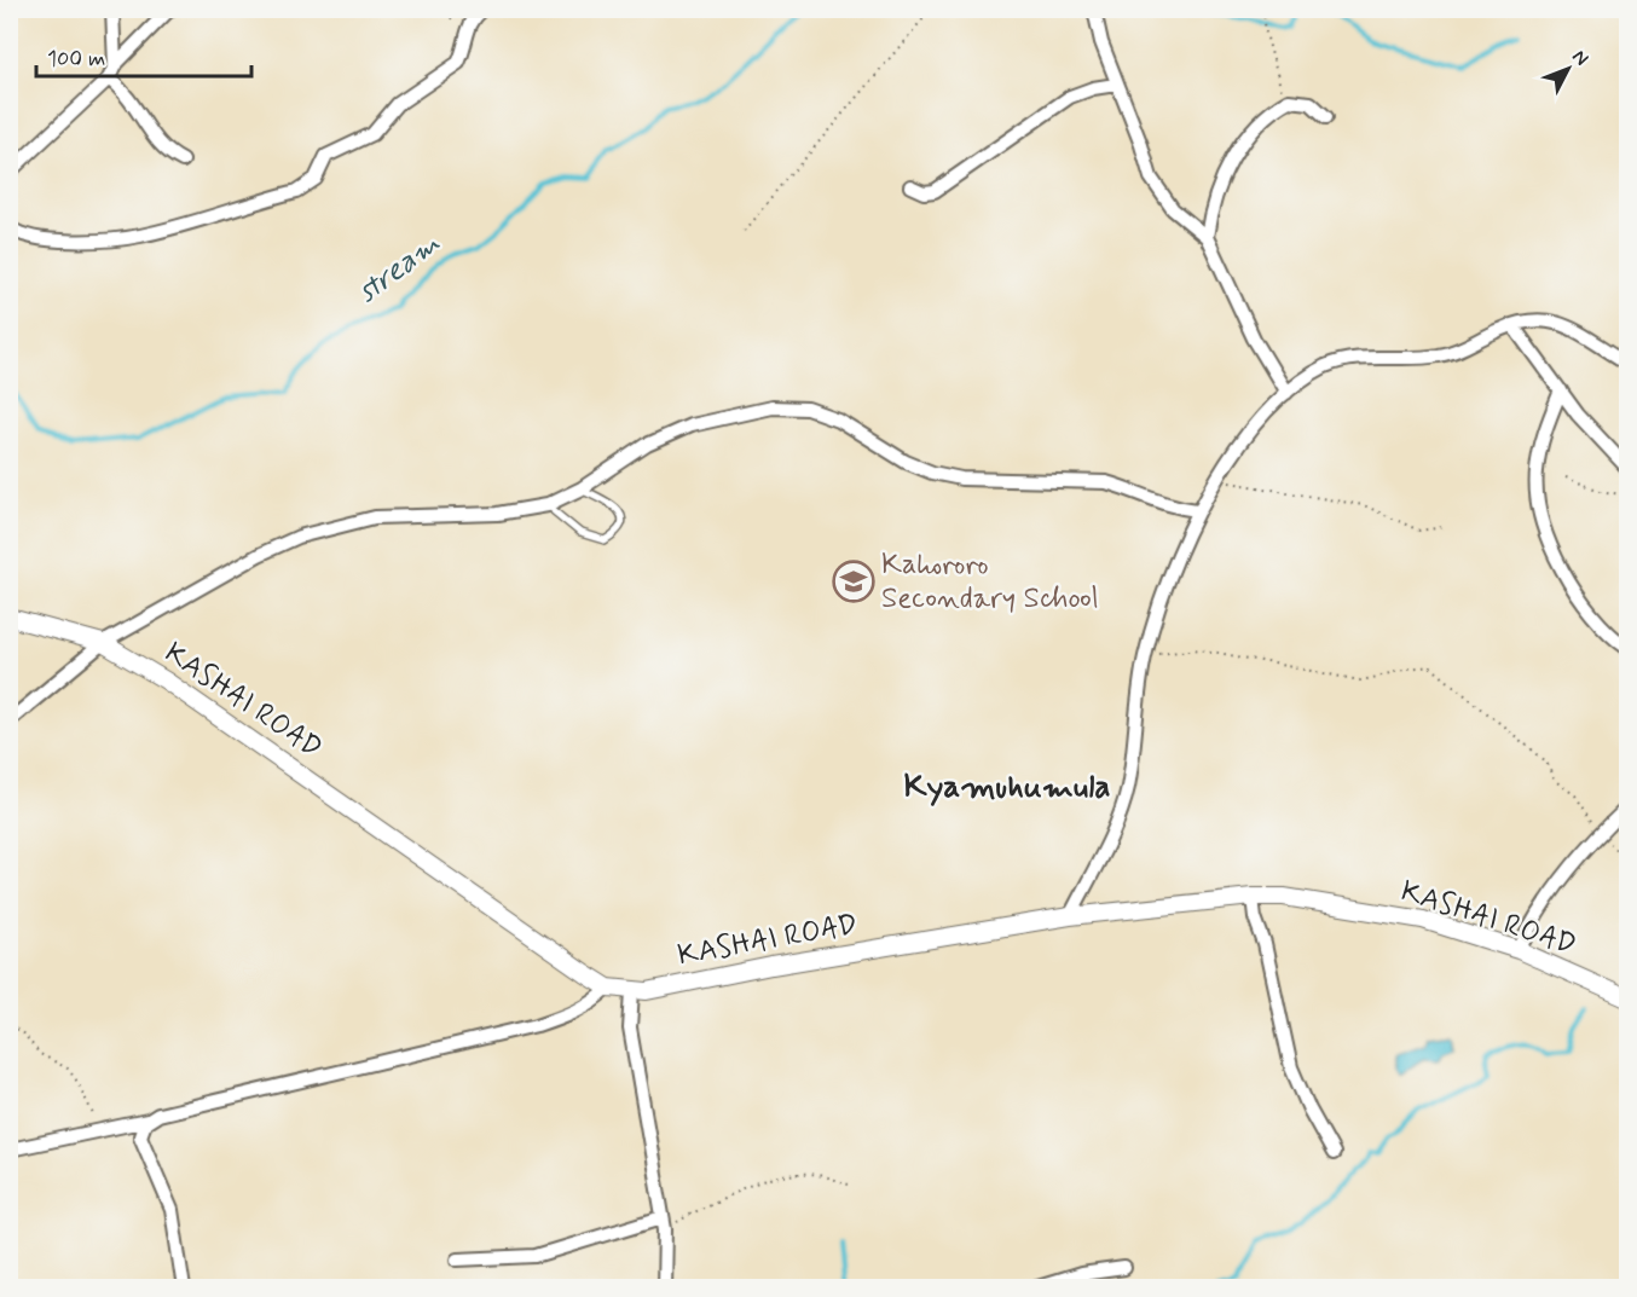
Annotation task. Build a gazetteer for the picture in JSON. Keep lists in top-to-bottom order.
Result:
{
  "streets": {
    "street": ["KASHAI ROAD"]
  },
  "districts": ["Kyamuhumula"],
  "water": ["stream"],
  "places": {
    "school or university": ["Kahororo Secondary School"]
  },
  "scale_bar": "100 m",
  "north": "top right"
}
